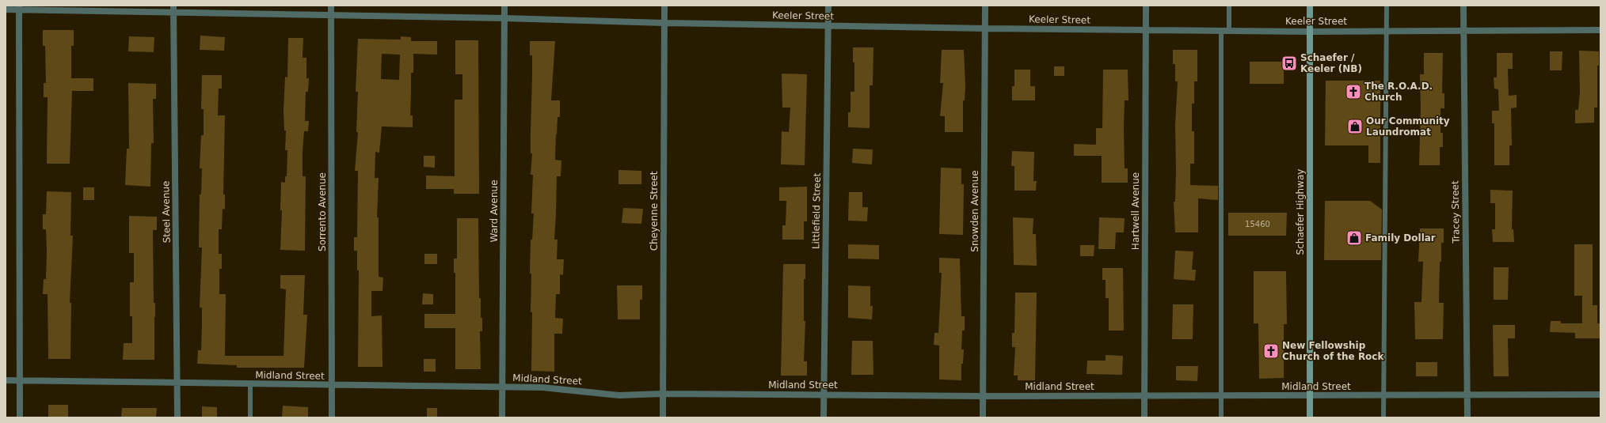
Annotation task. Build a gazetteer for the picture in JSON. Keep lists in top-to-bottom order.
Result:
{
  "streets": {
    "street": [
      "Keeler Street",
      "Ward Avenue",
      "Cheyenne Street",
      "Littlefield Street",
      "Snowden Avenue",
      "Hartwell Avenue",
      "Steel Avenue",
      "Sorrento Avenue",
      "Schaefer Highway",
      "Tracey Street",
      "Midland Street"
    ]
  },
  "crossings": [
    ["Keeler Street", "Ward Avenue"],
    ["Keeler Street", "Cheyenne Street"],
    ["Keeler Street", "Littlefield Street"],
    ["Keeler Street", "Snowden Avenue"],
    ["Keeler Street", "Hartwell Avenue"],
    ["Keeler Street", "Steel Avenue"],
    ["Keeler Street", "Sorrento Avenue"],
    ["Keeler Street", "Schaefer Highway"],
    ["Keeler Street", "Tracey Street"],
    ["Ward Avenue", "Midland Street"],
    ["Cheyenne Street", "Midland Street"],
    ["Littlefield Street", "Midland Street"],
    ["Snowden Avenue", "Midland Street"],
    ["Hartwell Avenue", "Midland Street"],
    ["Steel Avenue", "Midland Street"],
    ["Sorrento Avenue", "Midland Street"],
    ["Schaefer Highway", "Midland Street"],
    ["Tracey Street", "Midland Street"]
  ],
  "places": {
    "bus stop": ["Schaefer / Keeler (NB)"],
    "church": ["The R.O.A.D. Church", "New Fellowship Church of the Rock"],
    "shop": ["Our Community Laundromat", "Family Dollar"]
  },
  "house_numbers": ["15460"]
}
